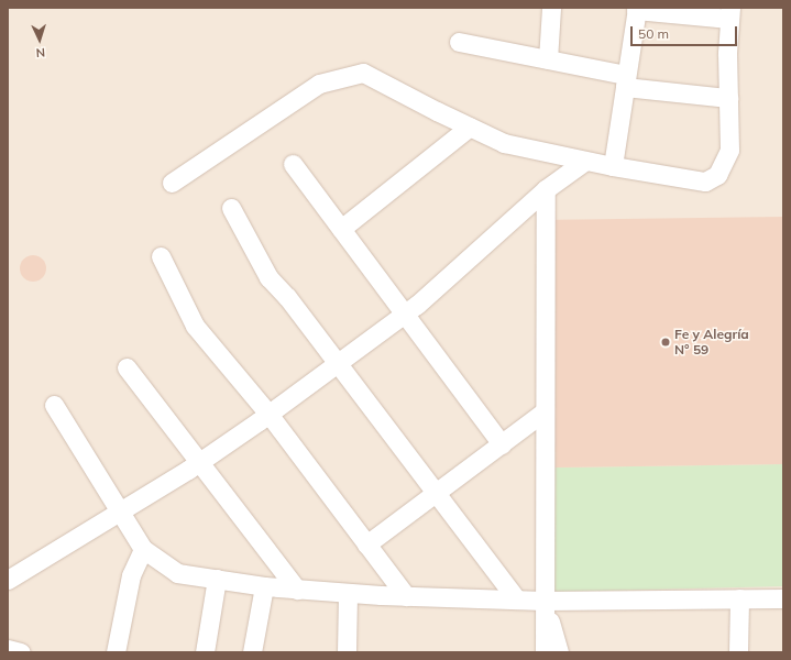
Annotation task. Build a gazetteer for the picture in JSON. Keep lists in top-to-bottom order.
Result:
{
  "places": ["Fe y Alegría N° 59"],
  "scale_bar": "50 m",
  "north": "bottom"
}
